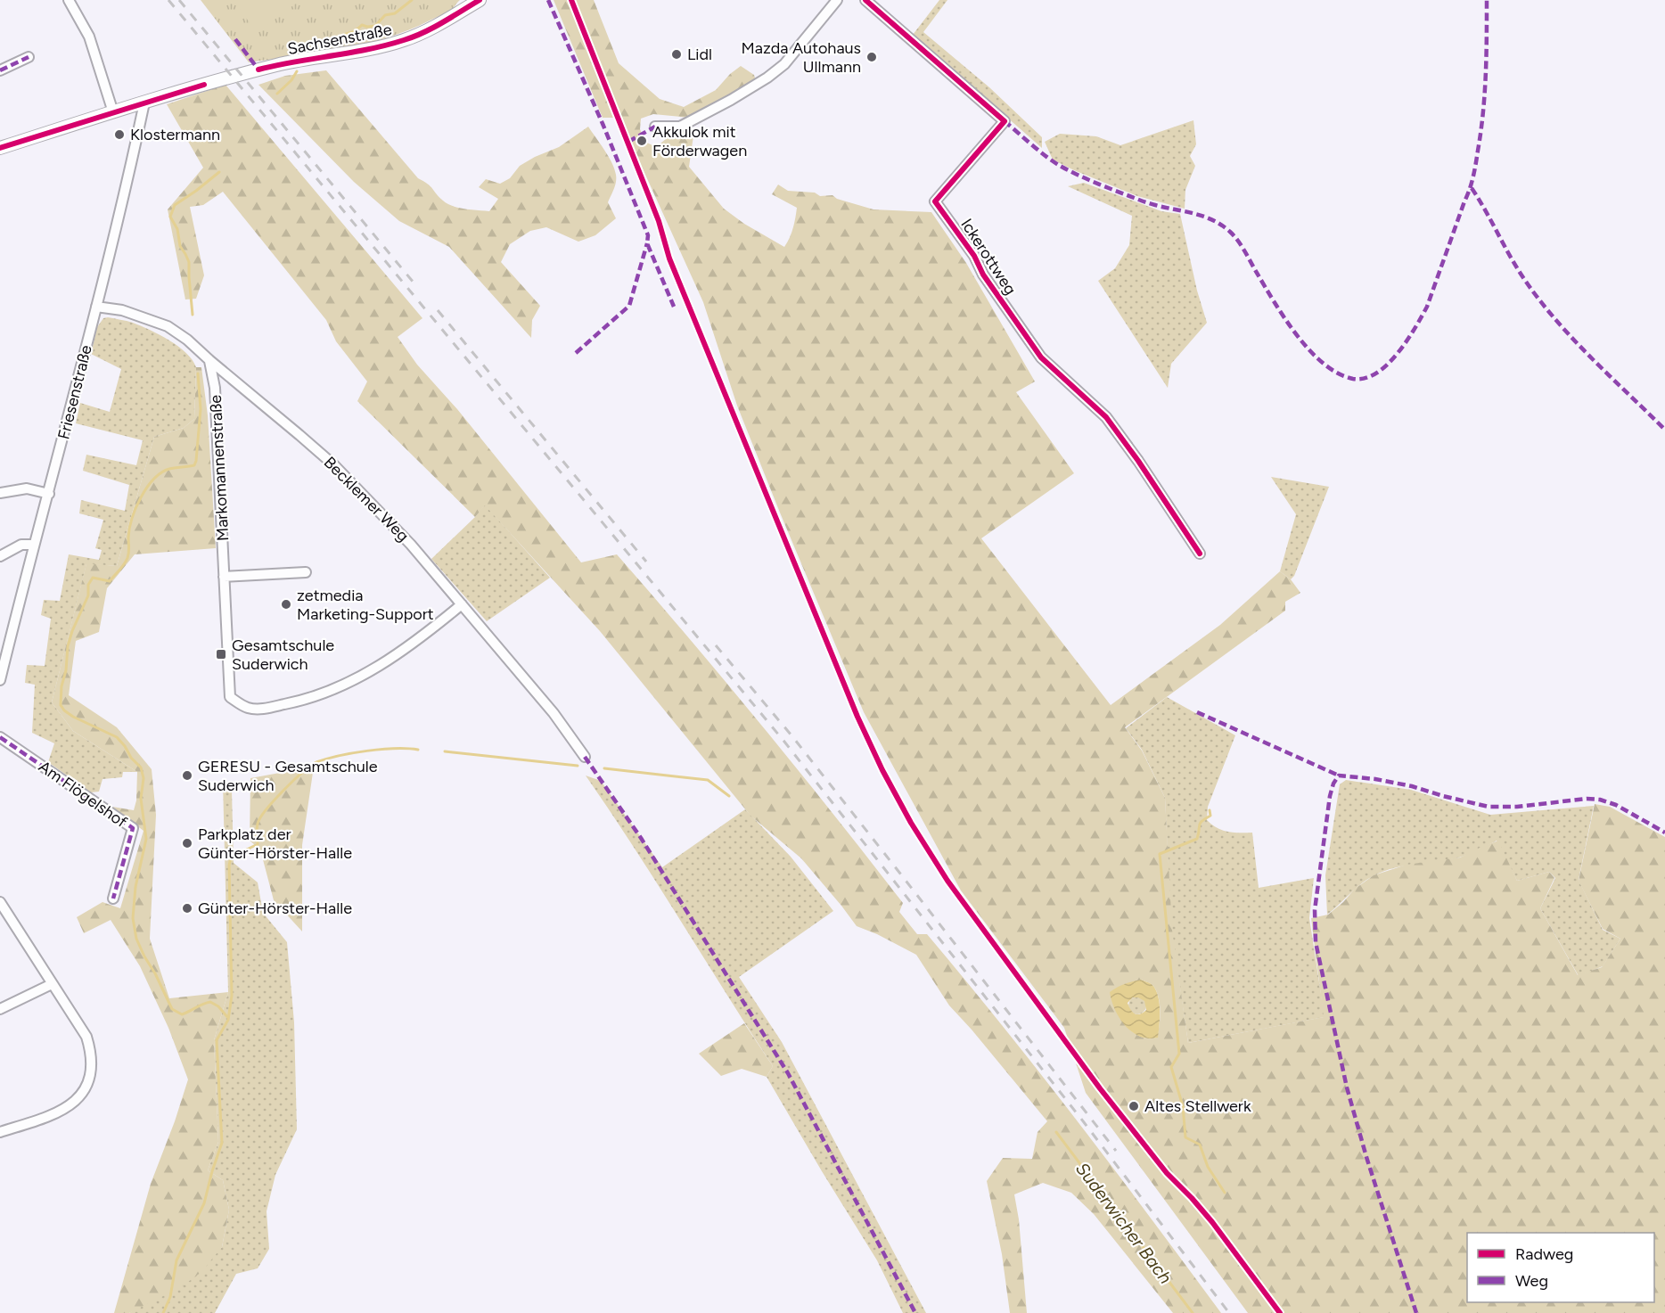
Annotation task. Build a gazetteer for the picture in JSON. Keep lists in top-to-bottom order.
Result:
{
  "streets": {
    "street": [
      "Sachsenstraße",
      "Ickerottweg",
      "Friesenstraße",
      "Markomannenstraße",
      "Becklemer Weg",
      "Am Flögelshof"
    ]
  },
  "crossings": [
    ["Sachsenstraße", "Friesenstraße"],
    ["Friesenstraße", "Becklemer Weg"],
    ["Markomannenstraße", "Becklemer Weg"]
  ],
  "water": ["Suderwicher Bach"],
  "places": {
    "other": [
      "Lidl",
      "Mazda Autohaus Ullmann",
      "Klostermann",
      "Akkulok mit Förderwagen",
      "zetmedia Marketing-Support",
      "GERESU - Gesamtschule Suderwich",
      "Parkplatz der Günter-Hörster-Halle",
      "Günter-Hörster-Halle",
      "Altes Stellwerk"
    ],
    "transit": ["Gesamtschule Suderwich"]
  },
  "legend": ["Radweg", "Weg"]
}
